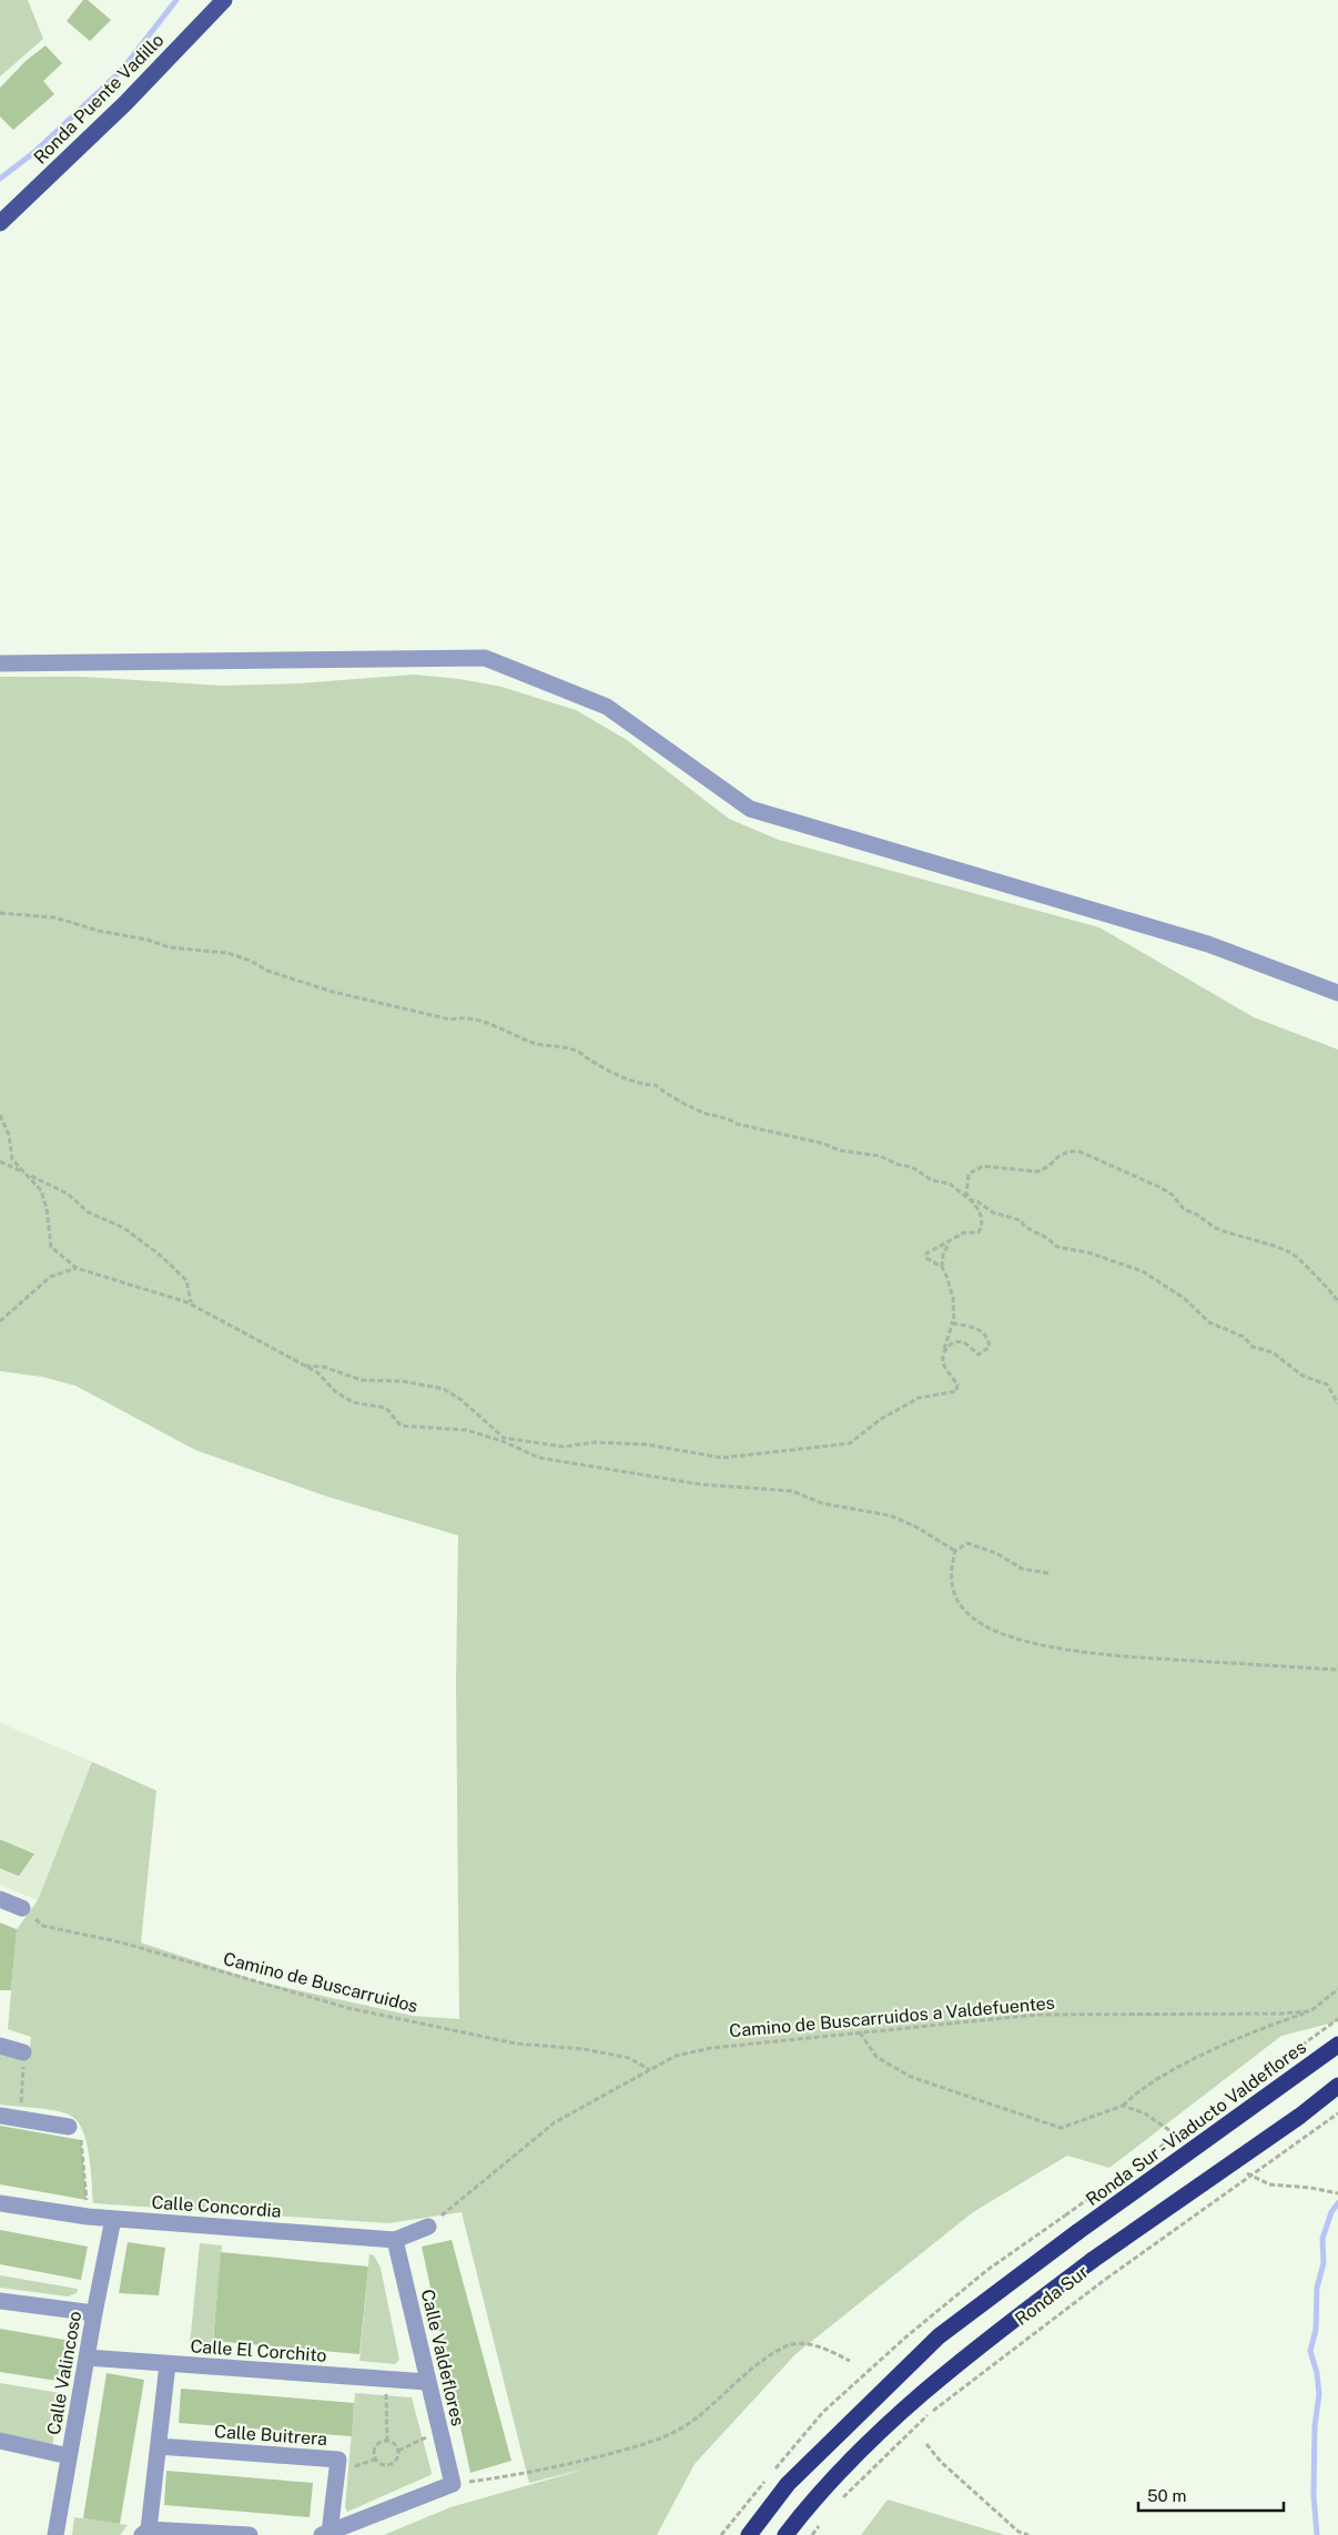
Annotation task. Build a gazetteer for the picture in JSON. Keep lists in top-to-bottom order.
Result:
{
  "streets": {
    "highway": ["Ronda Sur - Viaducto Valdeflores", "Ronda Sur"],
    "main road": ["Ronda Puente Vadillo"],
    "street": [
      "Calle Concordia",
      "Calle El Corchito",
      "Calle Valdeflores",
      "Calle Valincoso",
      "Calle Buitrera"
    ],
    "path": ["Camino de Buscarruidos", "Camino de Buscarruidos a Valdefuentes"]
  },
  "crossings": [
    ["Camino de Buscarruidos", "Camino de Buscarruidos a Valdefuentes"],
    ["Camino de Buscarruidos a Valdefuentes", "Calle Concordia"],
    ["Ronda Sur - Viaducto Valdeflores", "Ronda Sur"],
    ["Calle Concordia", "Calle Valdeflores"],
    ["Calle Concordia", "Calle Valincoso"],
    ["Calle El Corchito", "Calle Valdeflores"],
    ["Calle El Corchito", "Calle Valincoso"]
  ],
  "scale_bar": "50 m"
}
